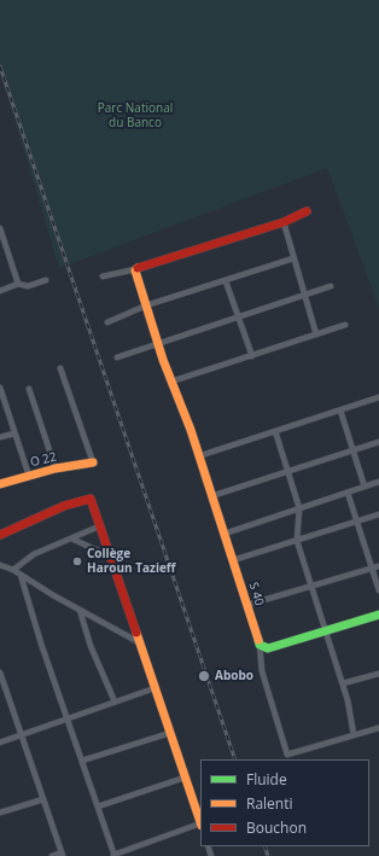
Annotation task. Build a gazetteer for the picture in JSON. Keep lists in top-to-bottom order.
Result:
{
  "streets": {
    "street": ["O 22", "S 40"]
  },
  "parks": ["Parc National du Banco"],
  "places": ["Collège Haroun Tazieff", "Abobo"],
  "legend": ["Fluide", "Ralenti", "Bouchon"]
}
